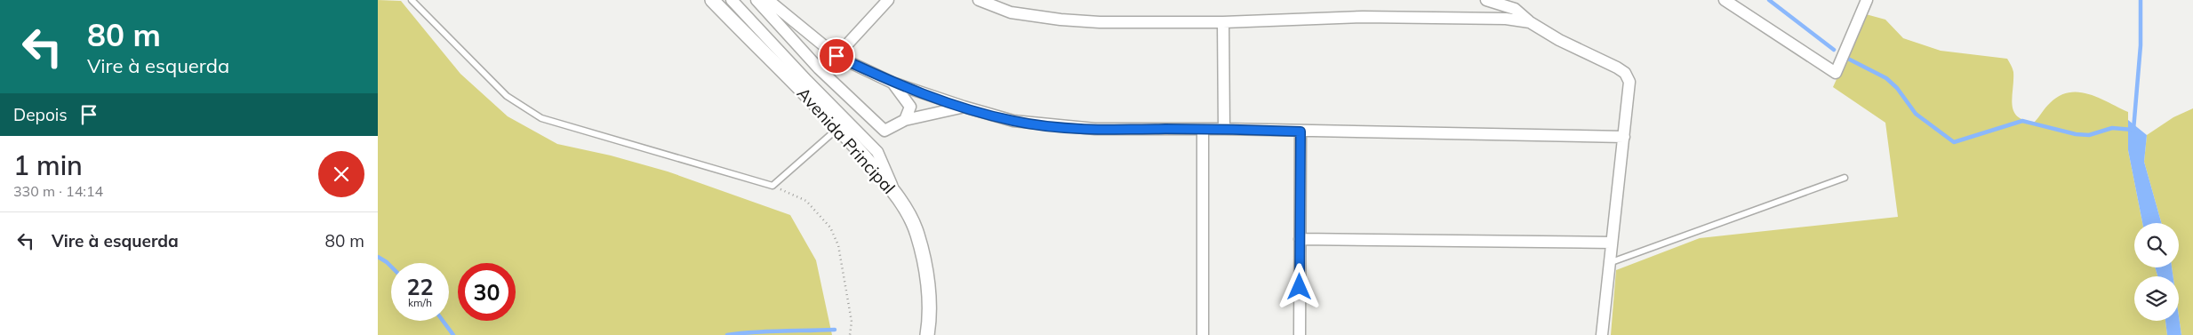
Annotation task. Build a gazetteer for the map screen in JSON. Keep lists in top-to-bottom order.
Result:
{
  "streets": {
    "street": ["Avenida Principal"]
  },
  "page": {
    "turn": ["80 m", "Vire à esquerda"],
    "then": "Depois",
    "heading": ["1 min", "330 m · 14:14"],
    "list": [
      {
        "name": "Vire à esquerda",
        "value": "80 m"
      }
    ],
    "speed": "22 km/h",
    "limit": "30"
  }
}
